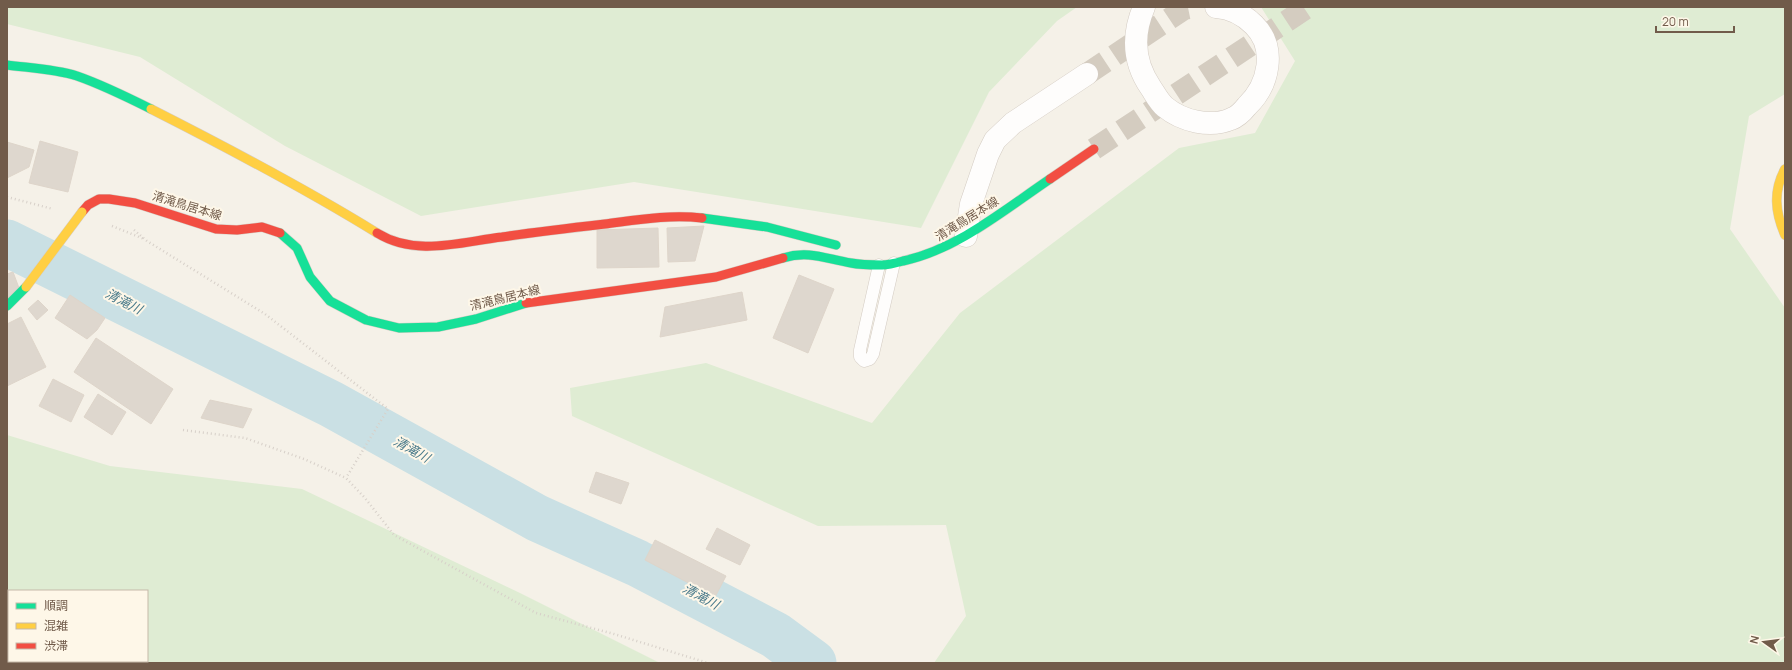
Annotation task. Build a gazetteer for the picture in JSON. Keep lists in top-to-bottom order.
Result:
{
  "streets": {
    "main road": ["清滝鳥居本線"]
  },
  "water": ["清滝川"],
  "legend": ["順調", "混雑", "渋滞"],
  "scale_bar": "20 m",
  "north": "left"
}
